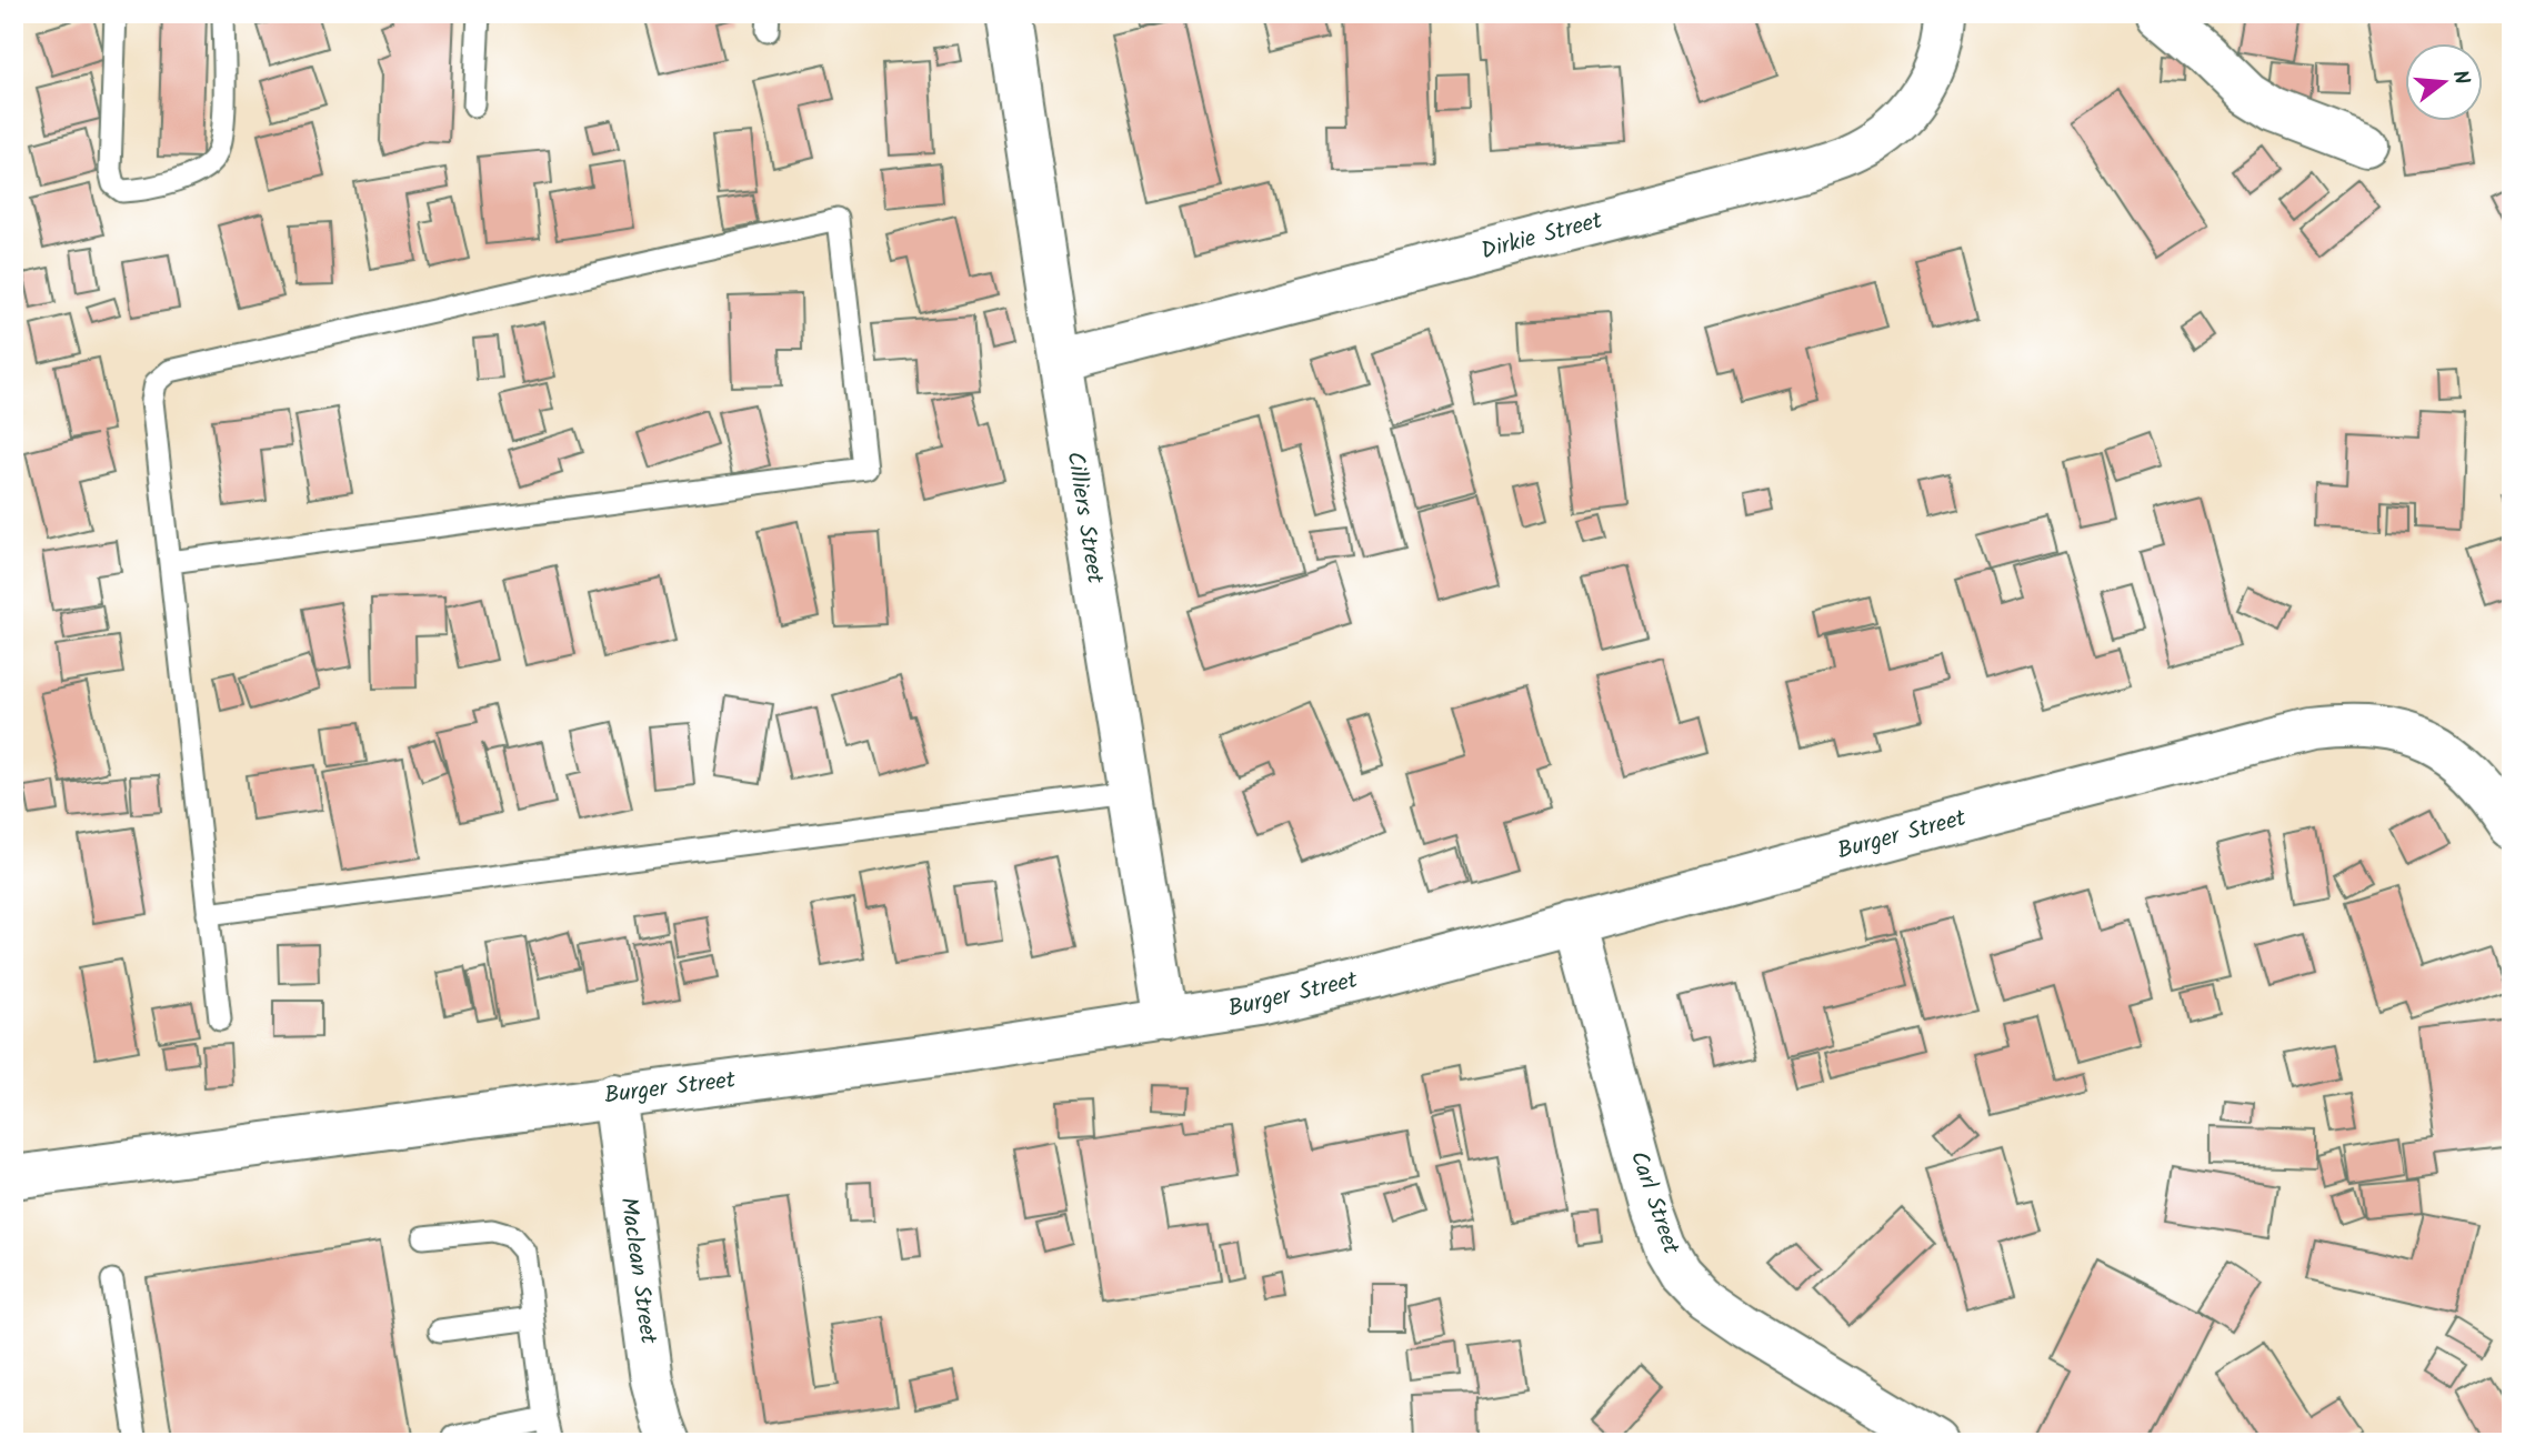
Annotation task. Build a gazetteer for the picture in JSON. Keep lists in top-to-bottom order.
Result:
{
  "streets": {
    "street": [
      "Dirkie Street",
      "Cilliers Street",
      "Burger Street",
      "Carl Street",
      "Maclean Street"
    ]
  },
  "crossings": [
    ["Dirkie Street", "Cilliers Street"],
    ["Cilliers Street", "Burger Street"],
    ["Burger Street", "Carl Street"],
    ["Burger Street", "Maclean Street"]
  ],
  "north": "right"
}
